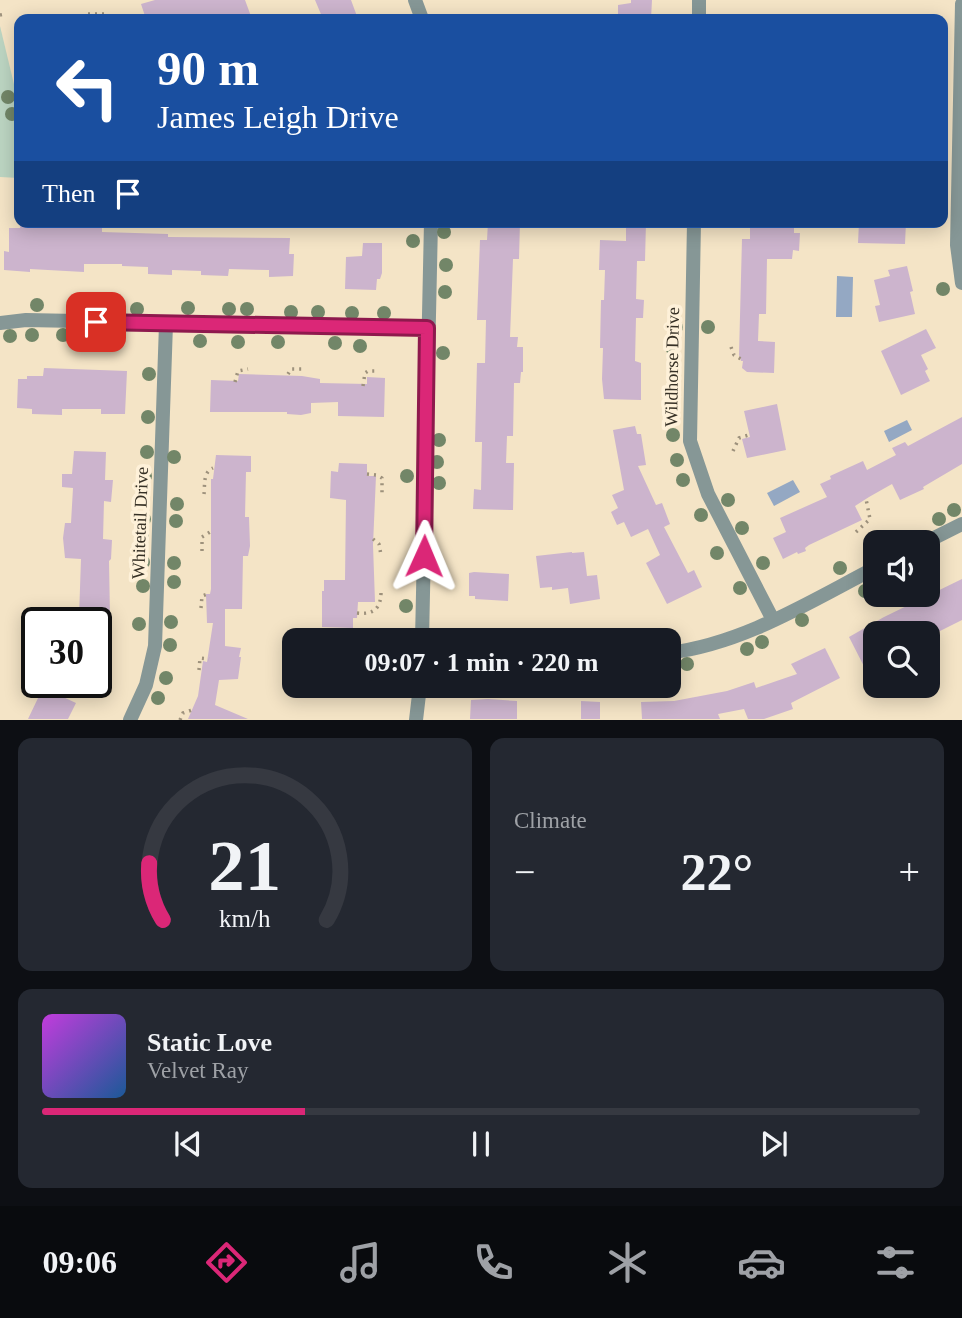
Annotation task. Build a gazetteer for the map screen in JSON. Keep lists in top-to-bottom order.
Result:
{
  "streets": {
    "street": ["Wildhorse Drive", "Whitetail Drive"]
  },
  "page": {
    "turn": ["90 m", "James Leigh Drive"],
    "then": "Then",
    "limit": "30",
    "trip": "09:07 · 1 min · 220 m",
    "tile": "Climate",
    "heat": ["−", "22°", "+"],
    "song": ["Static Love", "Velvet Ray"],
    "tabs": "09:06",
    "gauge": ["21", "km/h"]
  }
}
